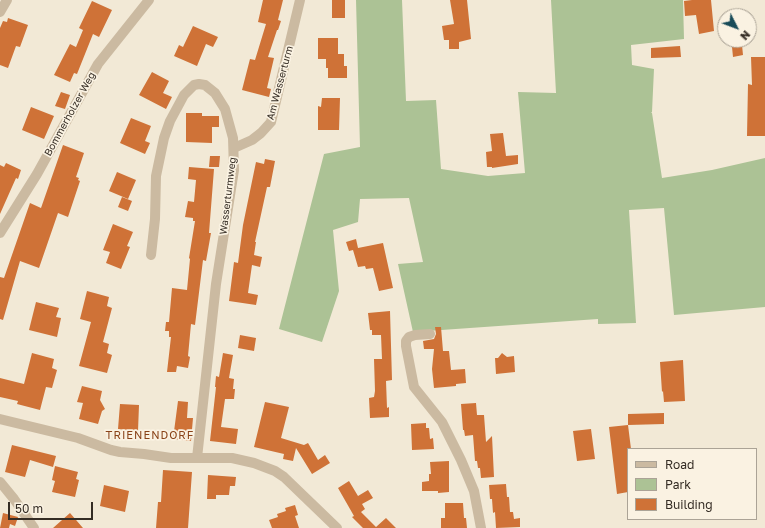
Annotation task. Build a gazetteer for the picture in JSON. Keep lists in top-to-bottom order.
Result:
{
  "streets": {
    "street": ["Am Wasserturm", "Bommerholzer Weg", "Wasserturmweg"]
  },
  "crossings": [
    ["Am Wasserturm", "Wasserturmweg"]
  ],
  "districts": ["TRIENENDORF"],
  "legend": ["Road", "Park", "Building"],
  "scale_bar": "50 m",
  "north": "bottom right"
}
